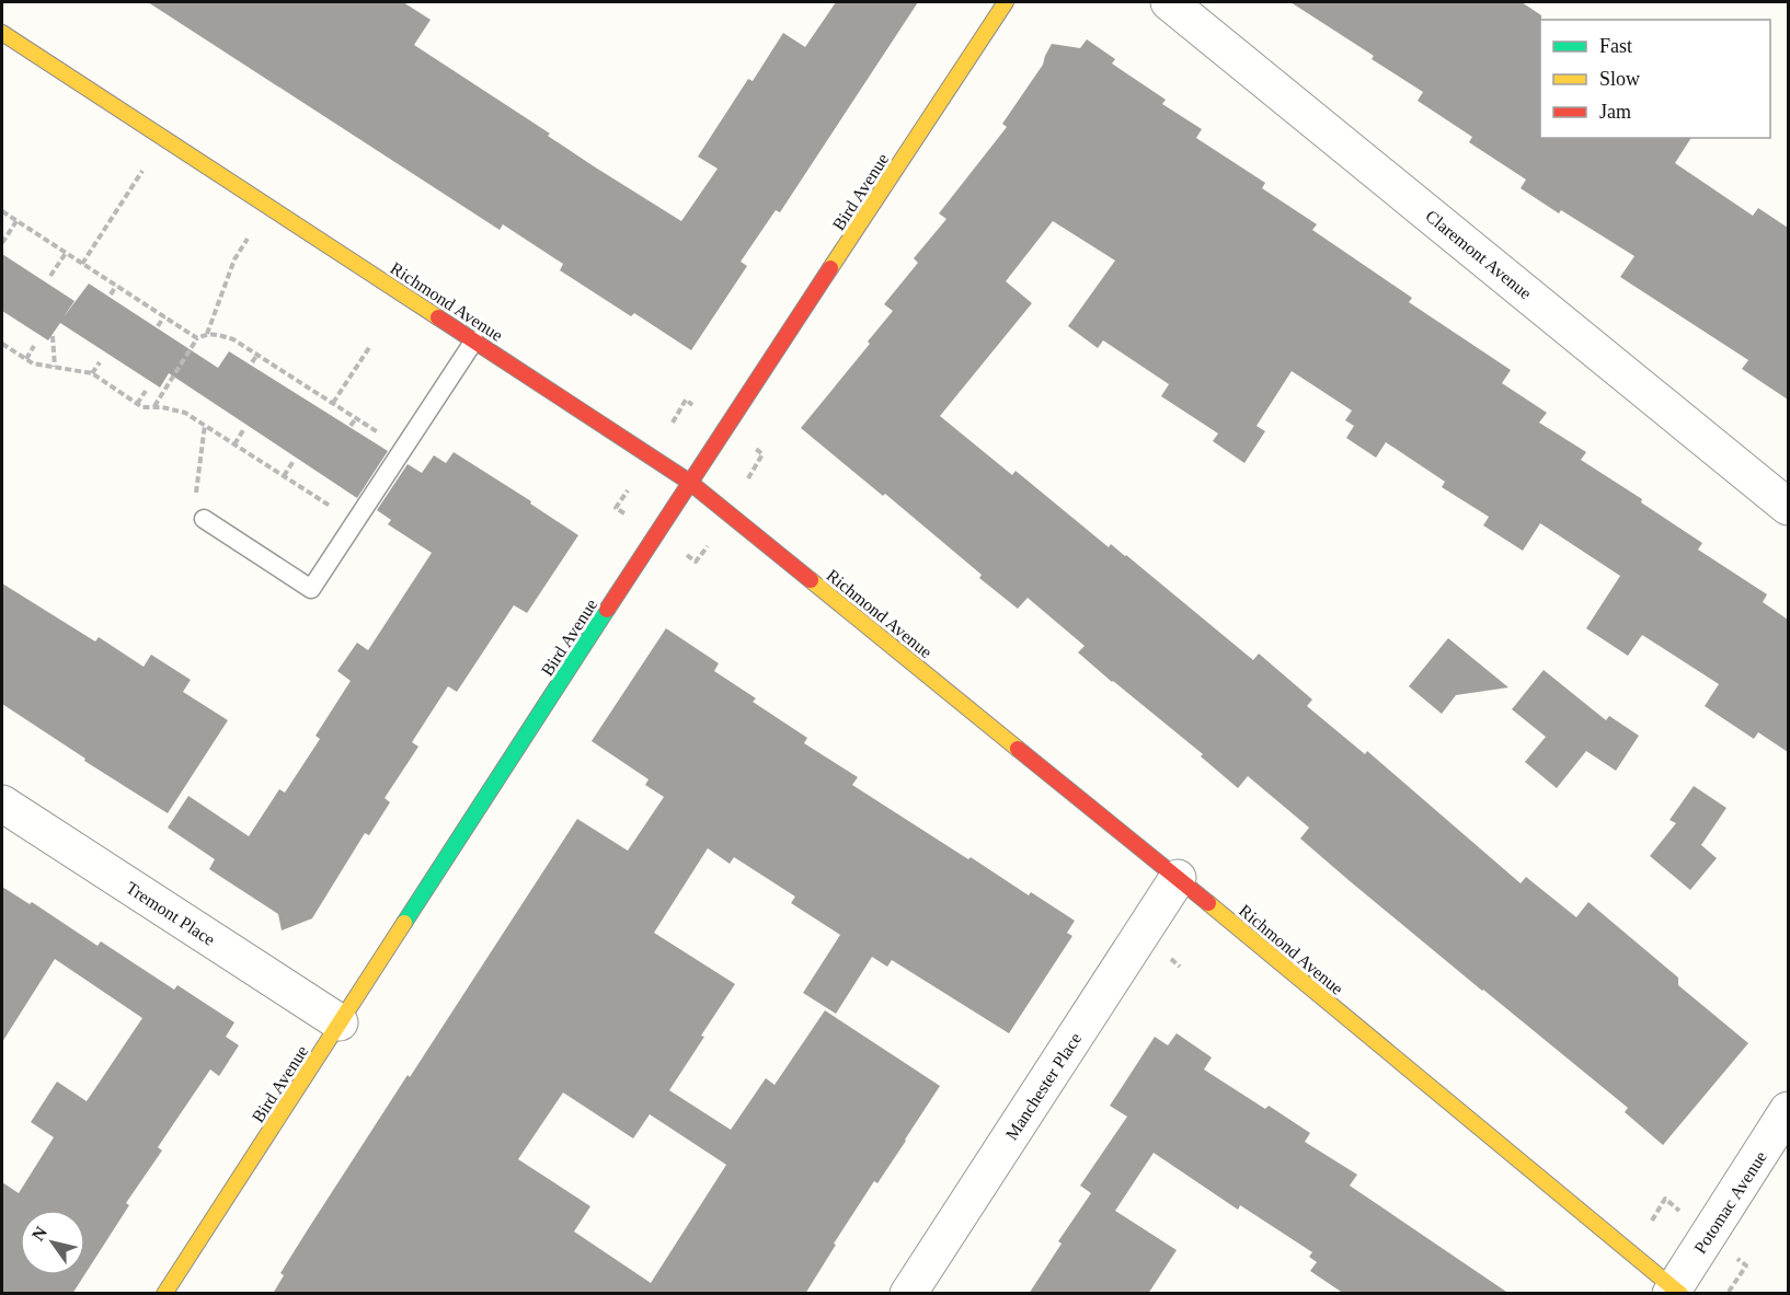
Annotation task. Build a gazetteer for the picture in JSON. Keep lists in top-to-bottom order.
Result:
{
  "streets": {
    "street": [
      "Bird Avenue",
      "Claremont Avenue",
      "Richmond Avenue",
      "Tremont Place",
      "Manchester Place",
      "Potomac Avenue"
    ]
  },
  "crossings": [
    ["Bird Avenue", "Richmond Avenue"],
    ["Bird Avenue", "Tremont Place"],
    ["Richmond Avenue", "Manchester Place"],
    ["Richmond Avenue", "Potomac Avenue"]
  ],
  "legend": ["Fast", "Slow", "Jam"],
  "north": "top left"
}
